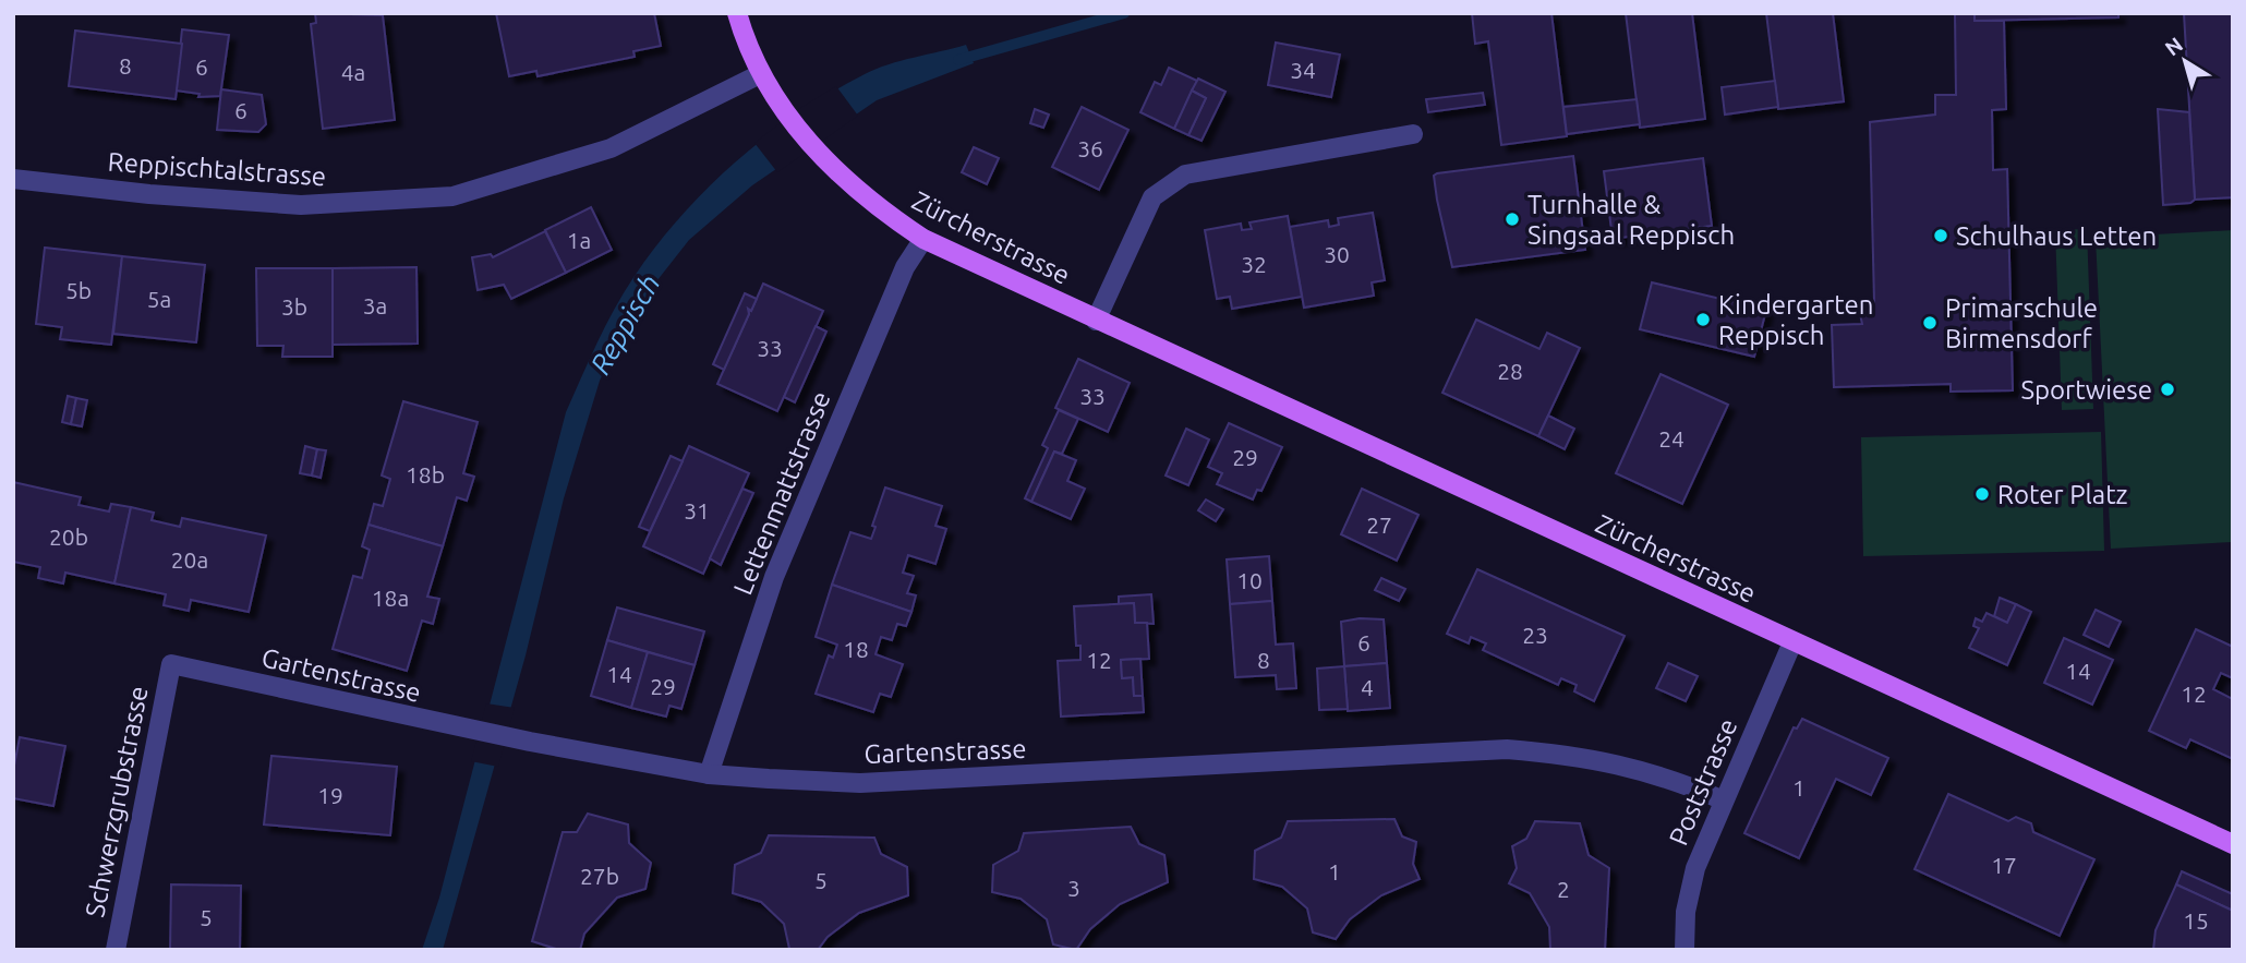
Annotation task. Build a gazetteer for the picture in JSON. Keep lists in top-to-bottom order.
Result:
{
  "streets": {
    "main road": ["Zürcherstrasse"],
    "street": [
      "Reppischtalstrasse",
      "Lettenmattstrasse",
      "Gartenstrasse",
      "Poststrasse",
      "Schwerzgrubstrasse"
    ]
  },
  "crossings": [
    ["Reppischtalstrasse", "Zürcherstrasse"],
    ["Zürcherstrasse", "Lettenmattstrasse"],
    ["Zürcherstrasse", "Poststrasse"],
    ["Lettenmattstrasse", "Gartenstrasse"],
    ["Gartenstrasse", "Poststrasse"],
    ["Gartenstrasse", "Schwerzgrubstrasse"]
  ],
  "water": ["Reppisch"],
  "places": [
    "Turnhalle & Singsaal Reppisch",
    "Schulhaus Letten",
    "Kindergarten Reppisch",
    "Primarschule Birmensdorf",
    "Sportwiese",
    "Roter Platz"
  ],
  "house_numbers": [
    "8",
    "6",
    "34",
    "4a",
    "6",
    "36",
    "1a",
    "30",
    "32",
    "5b",
    "5a",
    "3a",
    "3b",
    "33",
    "28",
    "33",
    "24",
    "29",
    "18b",
    "31",
    "27",
    "20b",
    "20a",
    "10",
    "18a",
    "23",
    "6",
    "18",
    "12",
    "8",
    "14",
    "14",
    "29",
    "4",
    "12",
    "1",
    "19",
    "17",
    "1",
    "27b",
    "5",
    "3",
    "2",
    "5",
    "15"
  ],
  "north": "top left"
}
